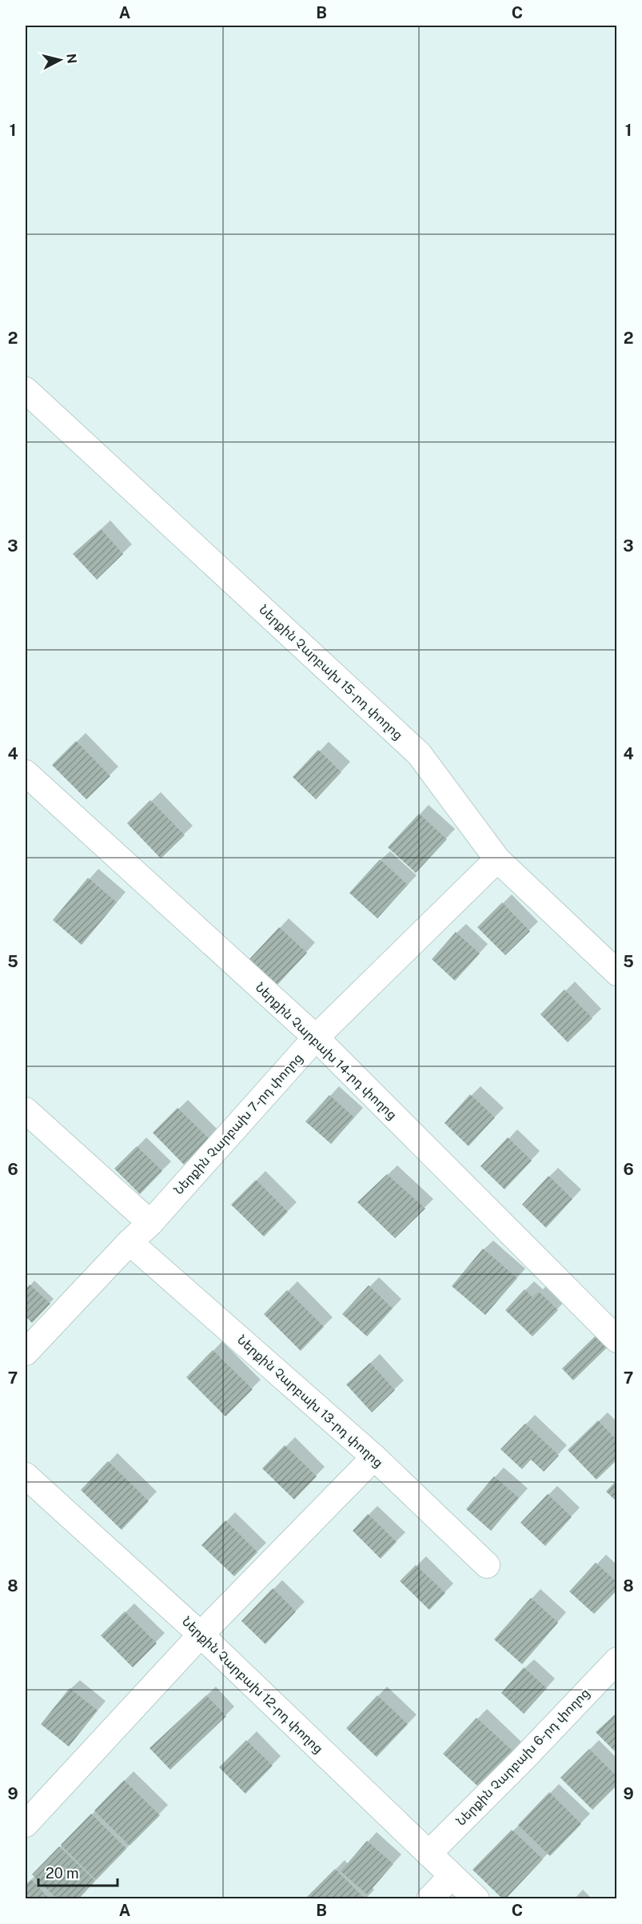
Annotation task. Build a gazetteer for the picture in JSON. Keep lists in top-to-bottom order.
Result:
{
  "streets": {
    "street": [
      "Ներքին Չարբախ 15-րդ փողոց",
      "Ներքին Չարբախ 14-րդ փողոց",
      "Ներքին Չարբախ 7-րդ փողոց",
      "Ներքին Չարբախ 13-րդ փողոց",
      "Ներքին Չարբախ 12-րդ փողոց",
      "Ներքին Չարբախ 6-րդ փողոց"
    ]
  },
  "crossings": [
    ["Ներքին Չարբախ 15-րդ փողոց", "Ներքին Չարբախ 7-րդ փողոց"],
    ["Ներքին Չարբախ 14-րդ փողոց", "Ներքին Չարբախ 7-րդ փողոց"],
    ["Ներքին Չարբախ 7-րդ փողոց", "Ներքին Չարբախ 13-րդ փողոց"],
    ["Ներքին Չարբախ 12-րդ փողոց", "Ներքին Չարբախ 6-րդ փողոց"]
  ],
  "scale_bar": "20 m",
  "north": "right",
  "grid": {
    "columns": ["A", "B", "C"],
    "rows": [
      "1",
      "2",
      "3",
      "4",
      "5",
      "6",
      "7",
      "8",
      "9"
    ]
  }
}
